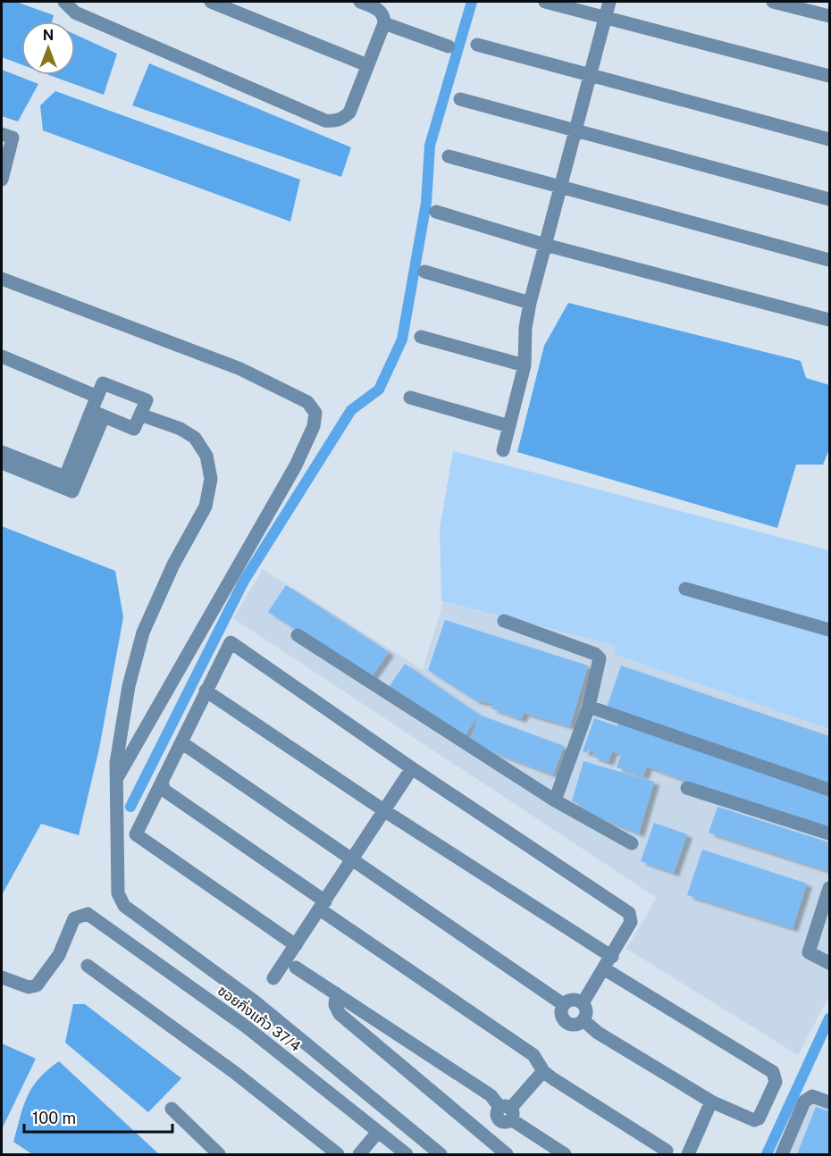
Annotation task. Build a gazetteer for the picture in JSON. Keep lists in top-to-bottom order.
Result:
{
  "streets": {
    "street": ["ซอยกิ่งแก้ว 37/4"]
  },
  "scale_bar": "100 m",
  "north": "top"
}
